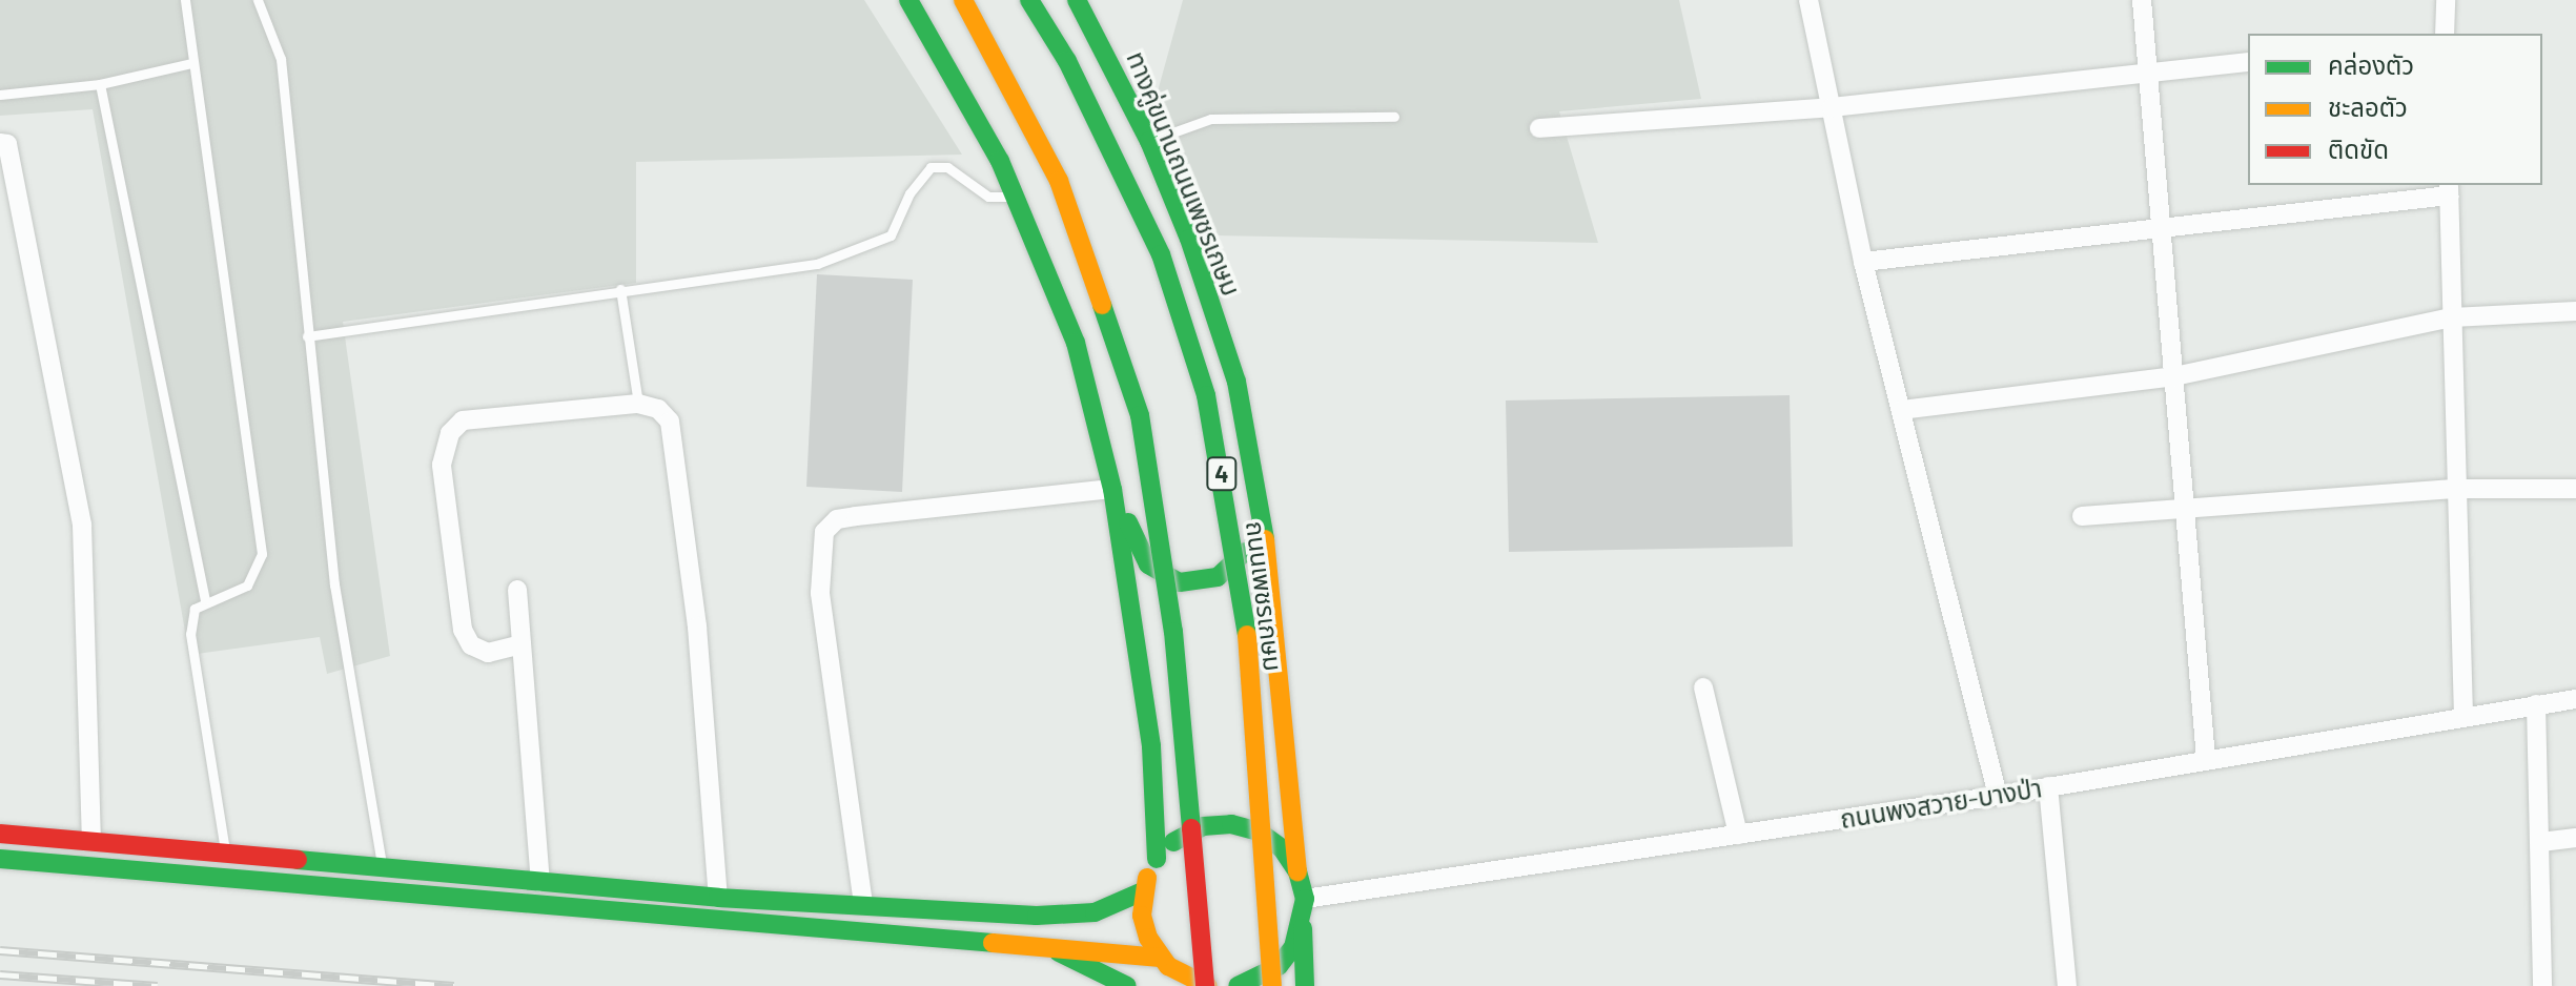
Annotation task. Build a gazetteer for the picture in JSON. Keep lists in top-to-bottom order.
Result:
{
  "streets": {
    "main road": ["ทางคู่ขนานถนนเพชรเกษม", "4", "ถนนเพชรเกษม"],
    "street": ["ถนนพงสวาย-บางป่า"]
  },
  "crossings": [
    ["ทางคู่ขนานถนนเพชรเกษม", "ถนนพงสวาย-บางป่า"]
  ],
  "legend": ["คล่องตัว", "ชะลอตัว", "ติดขัด"]
}
